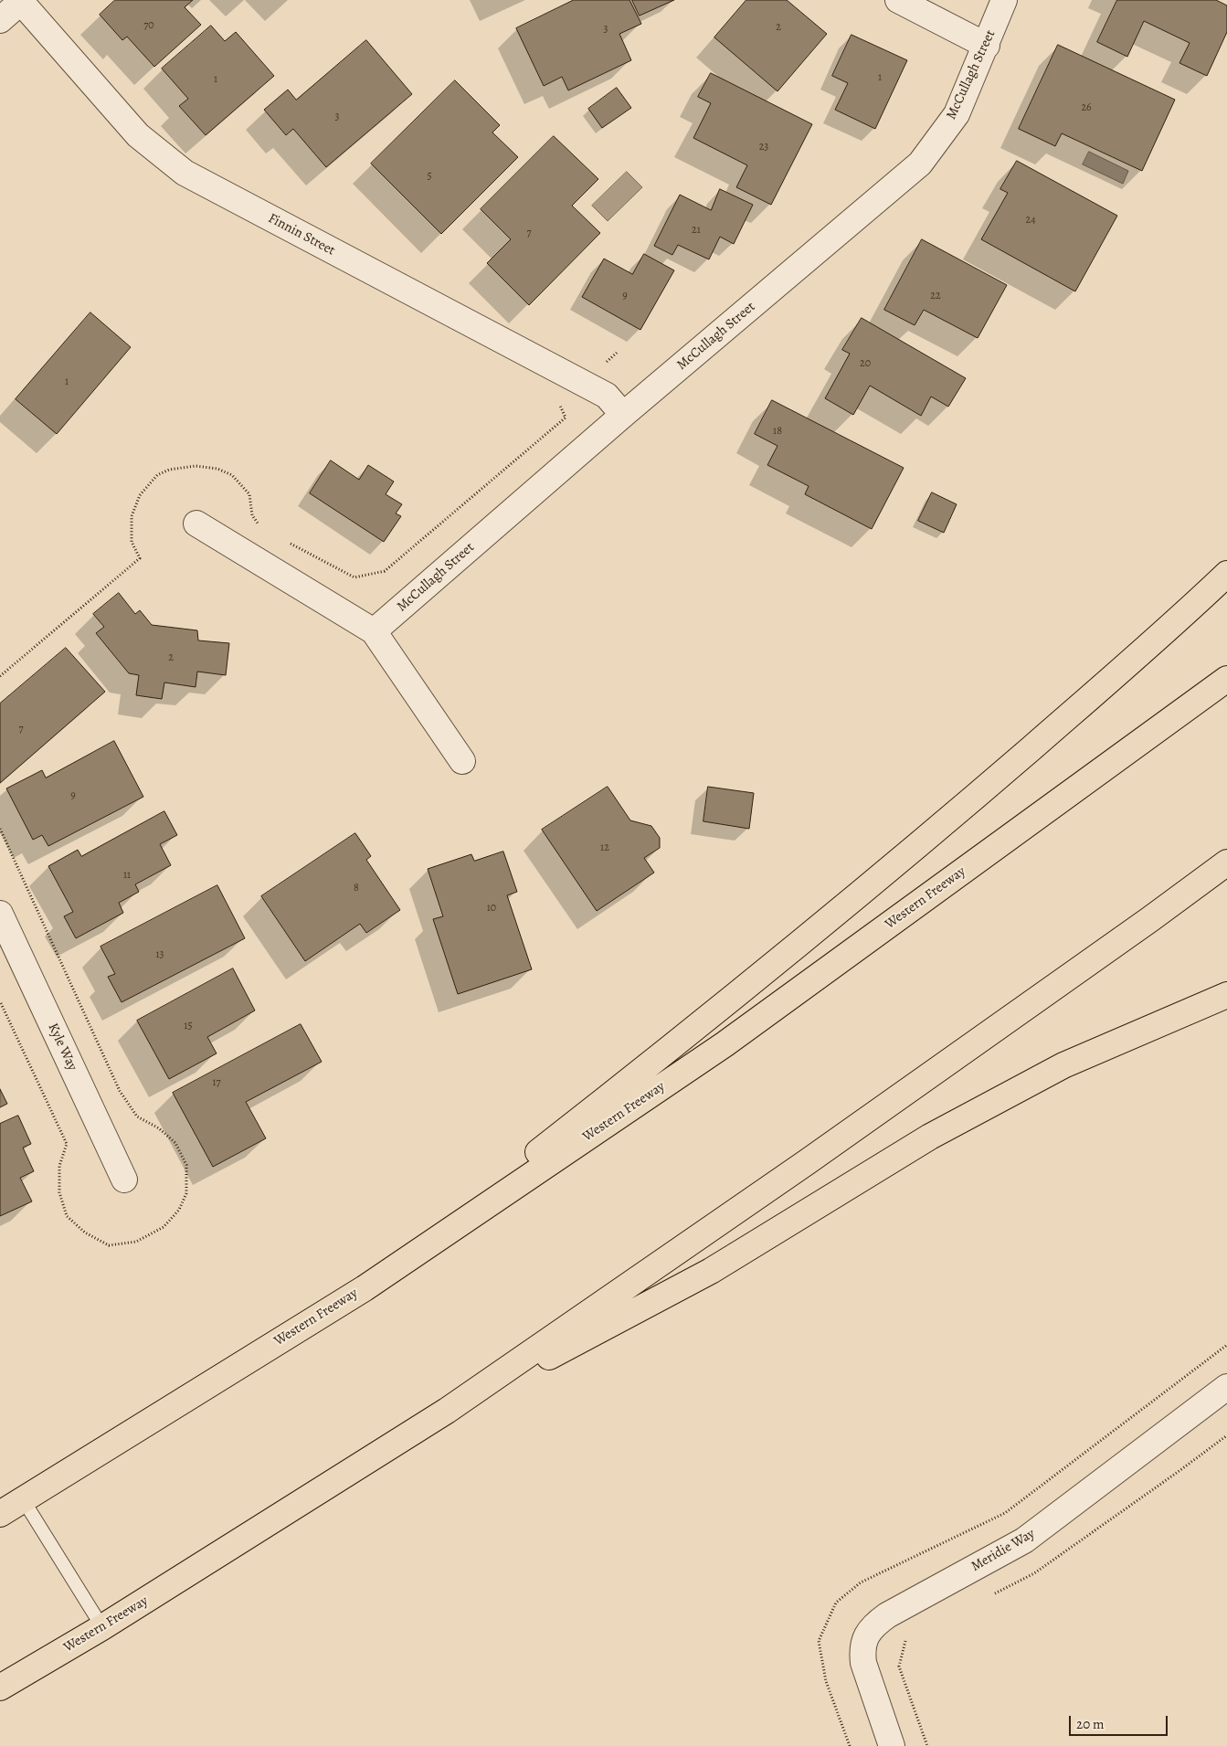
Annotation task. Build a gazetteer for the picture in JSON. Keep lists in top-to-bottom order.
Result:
{
  "streets": {
    "highway": ["Western Freeway"],
    "street": [
      "McCullagh Street",
      "Finnin Street",
      "Kyle Way",
      "Meridie Way"
    ]
  },
  "crossings": [
    ["McCullagh Street", "Finnin Street"]
  ],
  "house_numbers": [
    "70",
    "2",
    "3",
    "1",
    "1",
    "26",
    "3",
    "23",
    "5",
    "24",
    "21",
    "7",
    "9",
    "22",
    "20",
    "1",
    "18",
    "2",
    "7",
    "9",
    "12",
    "11",
    "8",
    "10",
    "13",
    "15",
    "17"
  ],
  "scale_bar": "20 m"
}
